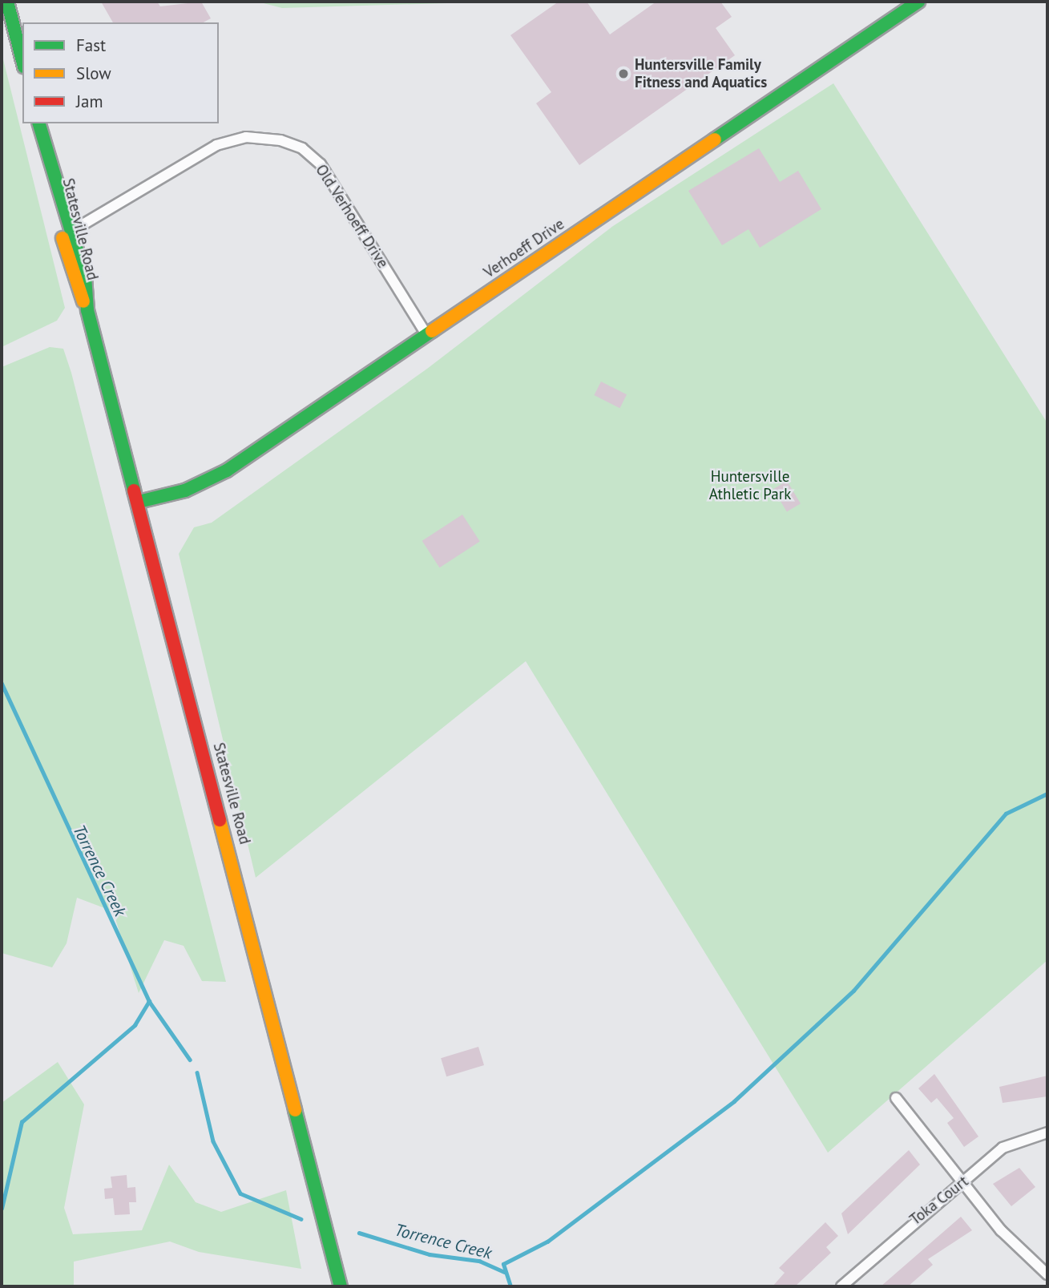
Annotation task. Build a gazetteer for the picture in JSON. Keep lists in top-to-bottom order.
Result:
{
  "streets": {
    "main road": ["Statesville Road", "Verhoeff Drive"],
    "street": ["Old Verhoeff Drive", "Toka Court"]
  },
  "crossings": [
    ["Old Verhoeff Drive", "Statesville Road"],
    ["Old Verhoeff Drive", "Verhoeff Drive"],
    ["Statesville Road", "Verhoeff Drive"]
  ],
  "water": ["Torrence Creek"],
  "parks": ["Huntersville Athletic Park"],
  "places": ["Huntersville Family Fitness and Aquatics"],
  "legend": ["Fast", "Slow", "Jam"]
}
